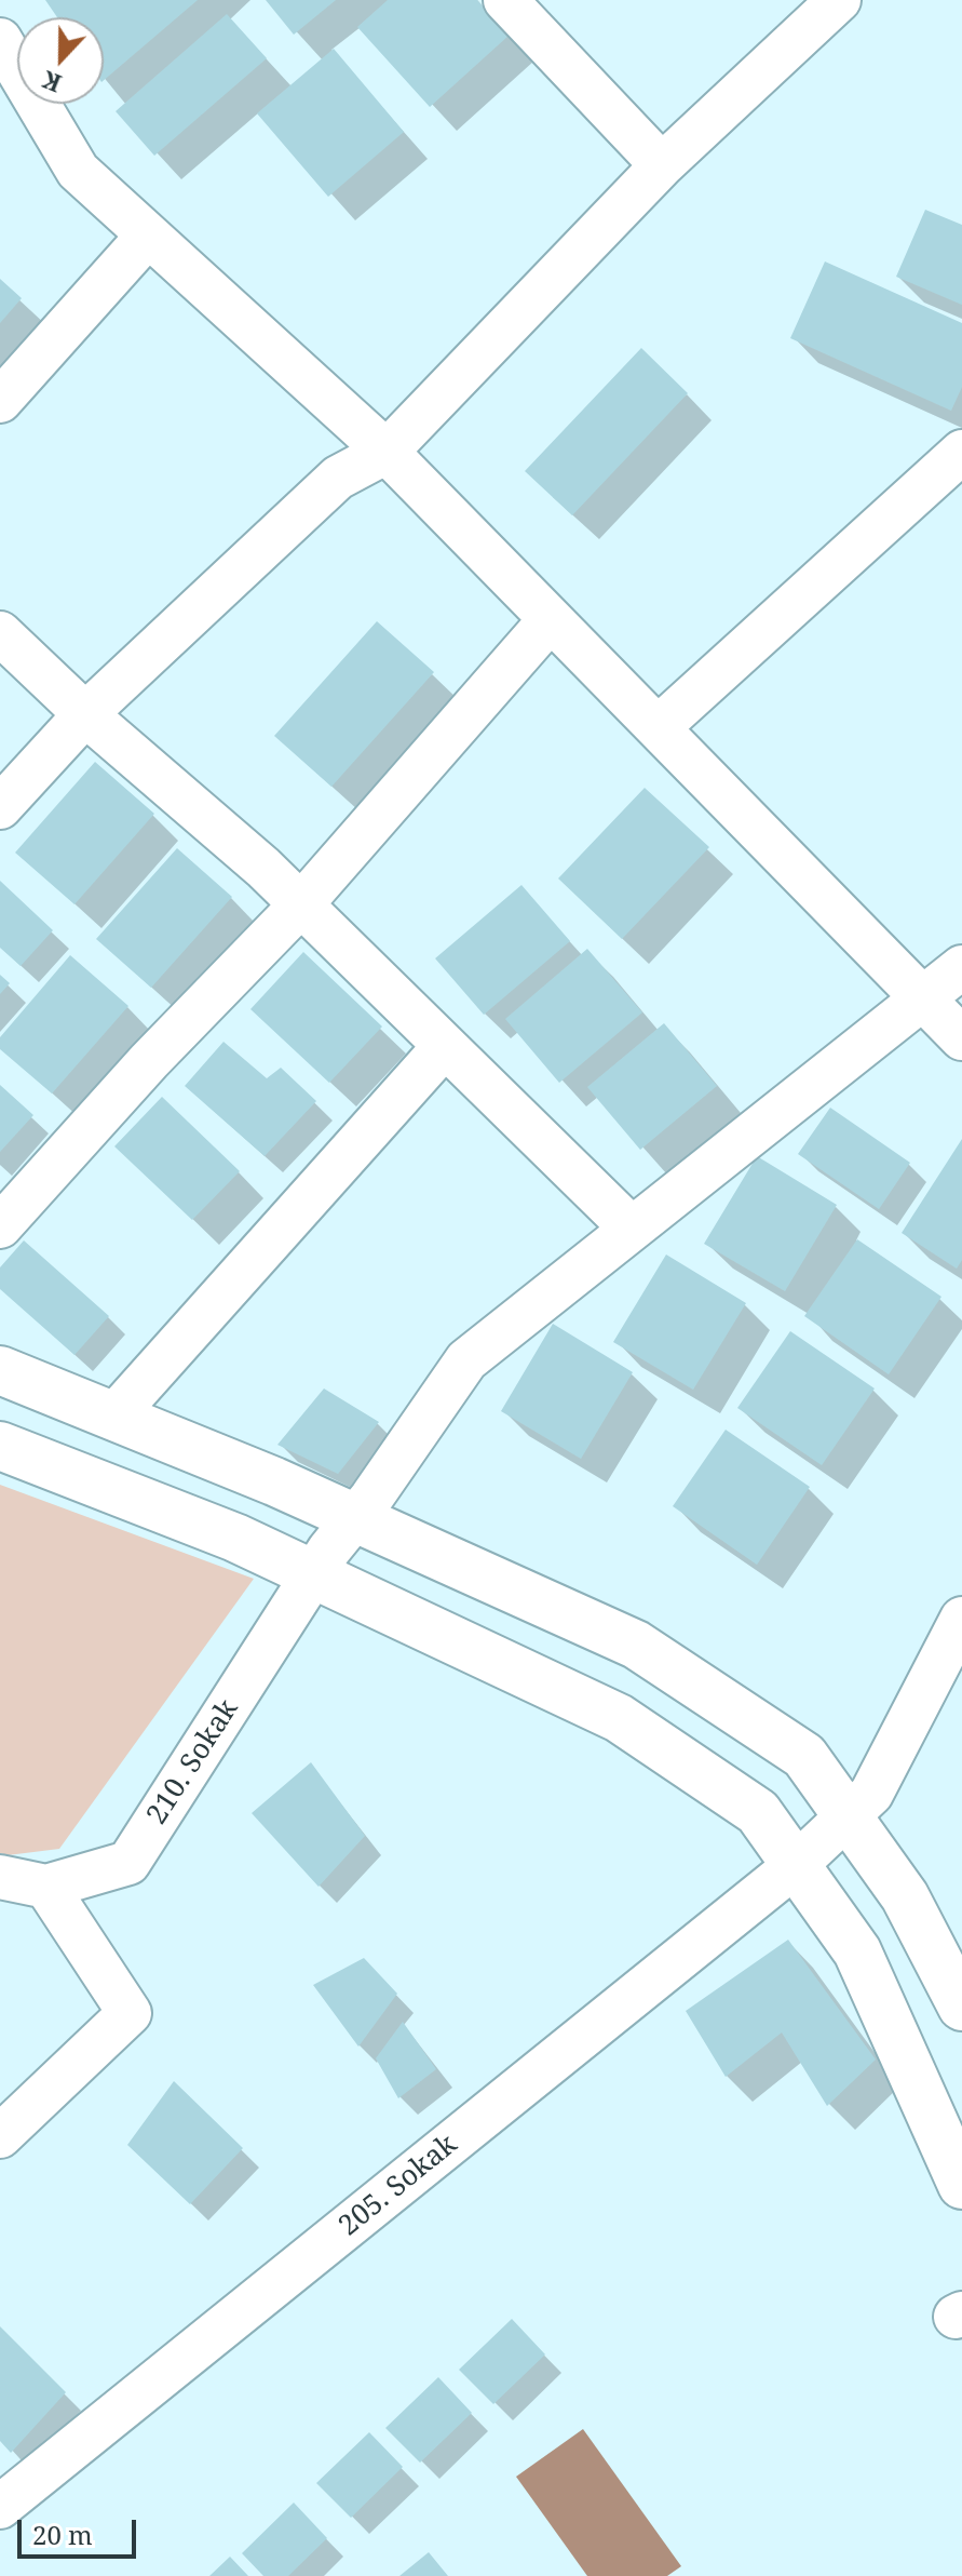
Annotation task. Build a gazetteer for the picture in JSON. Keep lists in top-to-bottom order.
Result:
{
  "streets": {
    "street": ["210. Sokak", "205. Sokak"]
  },
  "scale_bar": "20 m",
  "north": "bottom"
}
